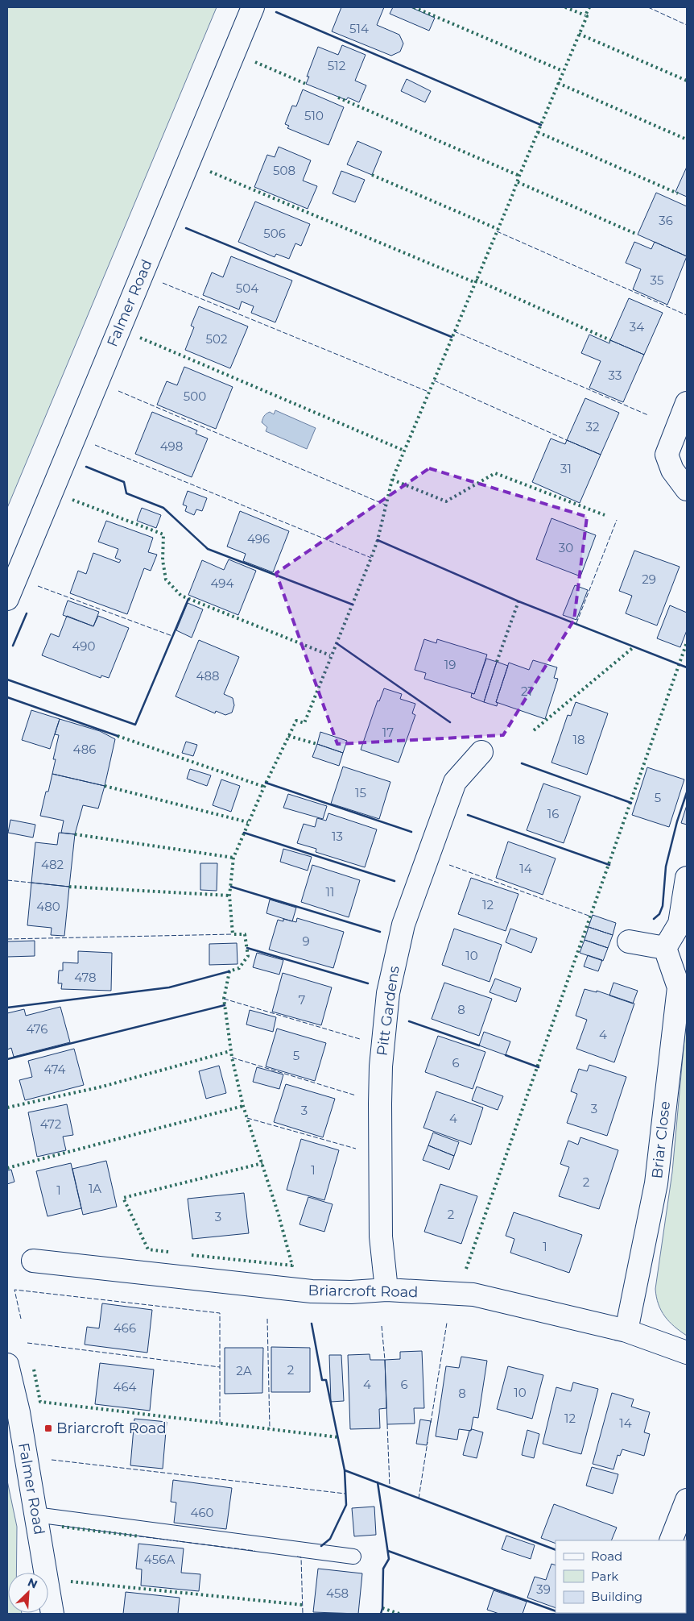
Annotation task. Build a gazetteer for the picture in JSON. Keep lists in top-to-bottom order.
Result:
{
  "streets": {
    "street": [
      "Falmer Road",
      "Pitt Gardens",
      "Briar Close",
      "Briarcroft Road"
    ]
  },
  "crossings": [
    ["Pitt Gardens", "Briarcroft Road"],
    ["Briar Close", "Briarcroft Road"]
  ],
  "places": {
    "transit": ["Briarcroft Road"]
  },
  "house_numbers": [
    "514",
    "512",
    "510",
    "508",
    "36",
    "506",
    "35",
    "504",
    "34",
    "502",
    "33",
    "500",
    "32",
    "498",
    "31",
    "496",
    "30",
    "29",
    "494",
    "490",
    "19",
    "488",
    "21",
    "17",
    "18",
    "486",
    "15",
    "5",
    "16",
    "13",
    "482",
    "14",
    "11",
    "12",
    "480",
    "9",
    "10",
    "478",
    "7",
    "8",
    "476",
    "4",
    "5",
    "6",
    "474",
    "3",
    "3",
    "4",
    "472",
    "1",
    "2",
    "1A",
    "1",
    "2",
    "3",
    "1",
    "466",
    "2",
    "2A",
    "4",
    "6",
    "464",
    "10",
    "8",
    "12",
    "14",
    "460",
    "456A",
    "39",
    "458"
  ],
  "legend": ["Road", "Park", "Building"],
  "north": "top right"
}
